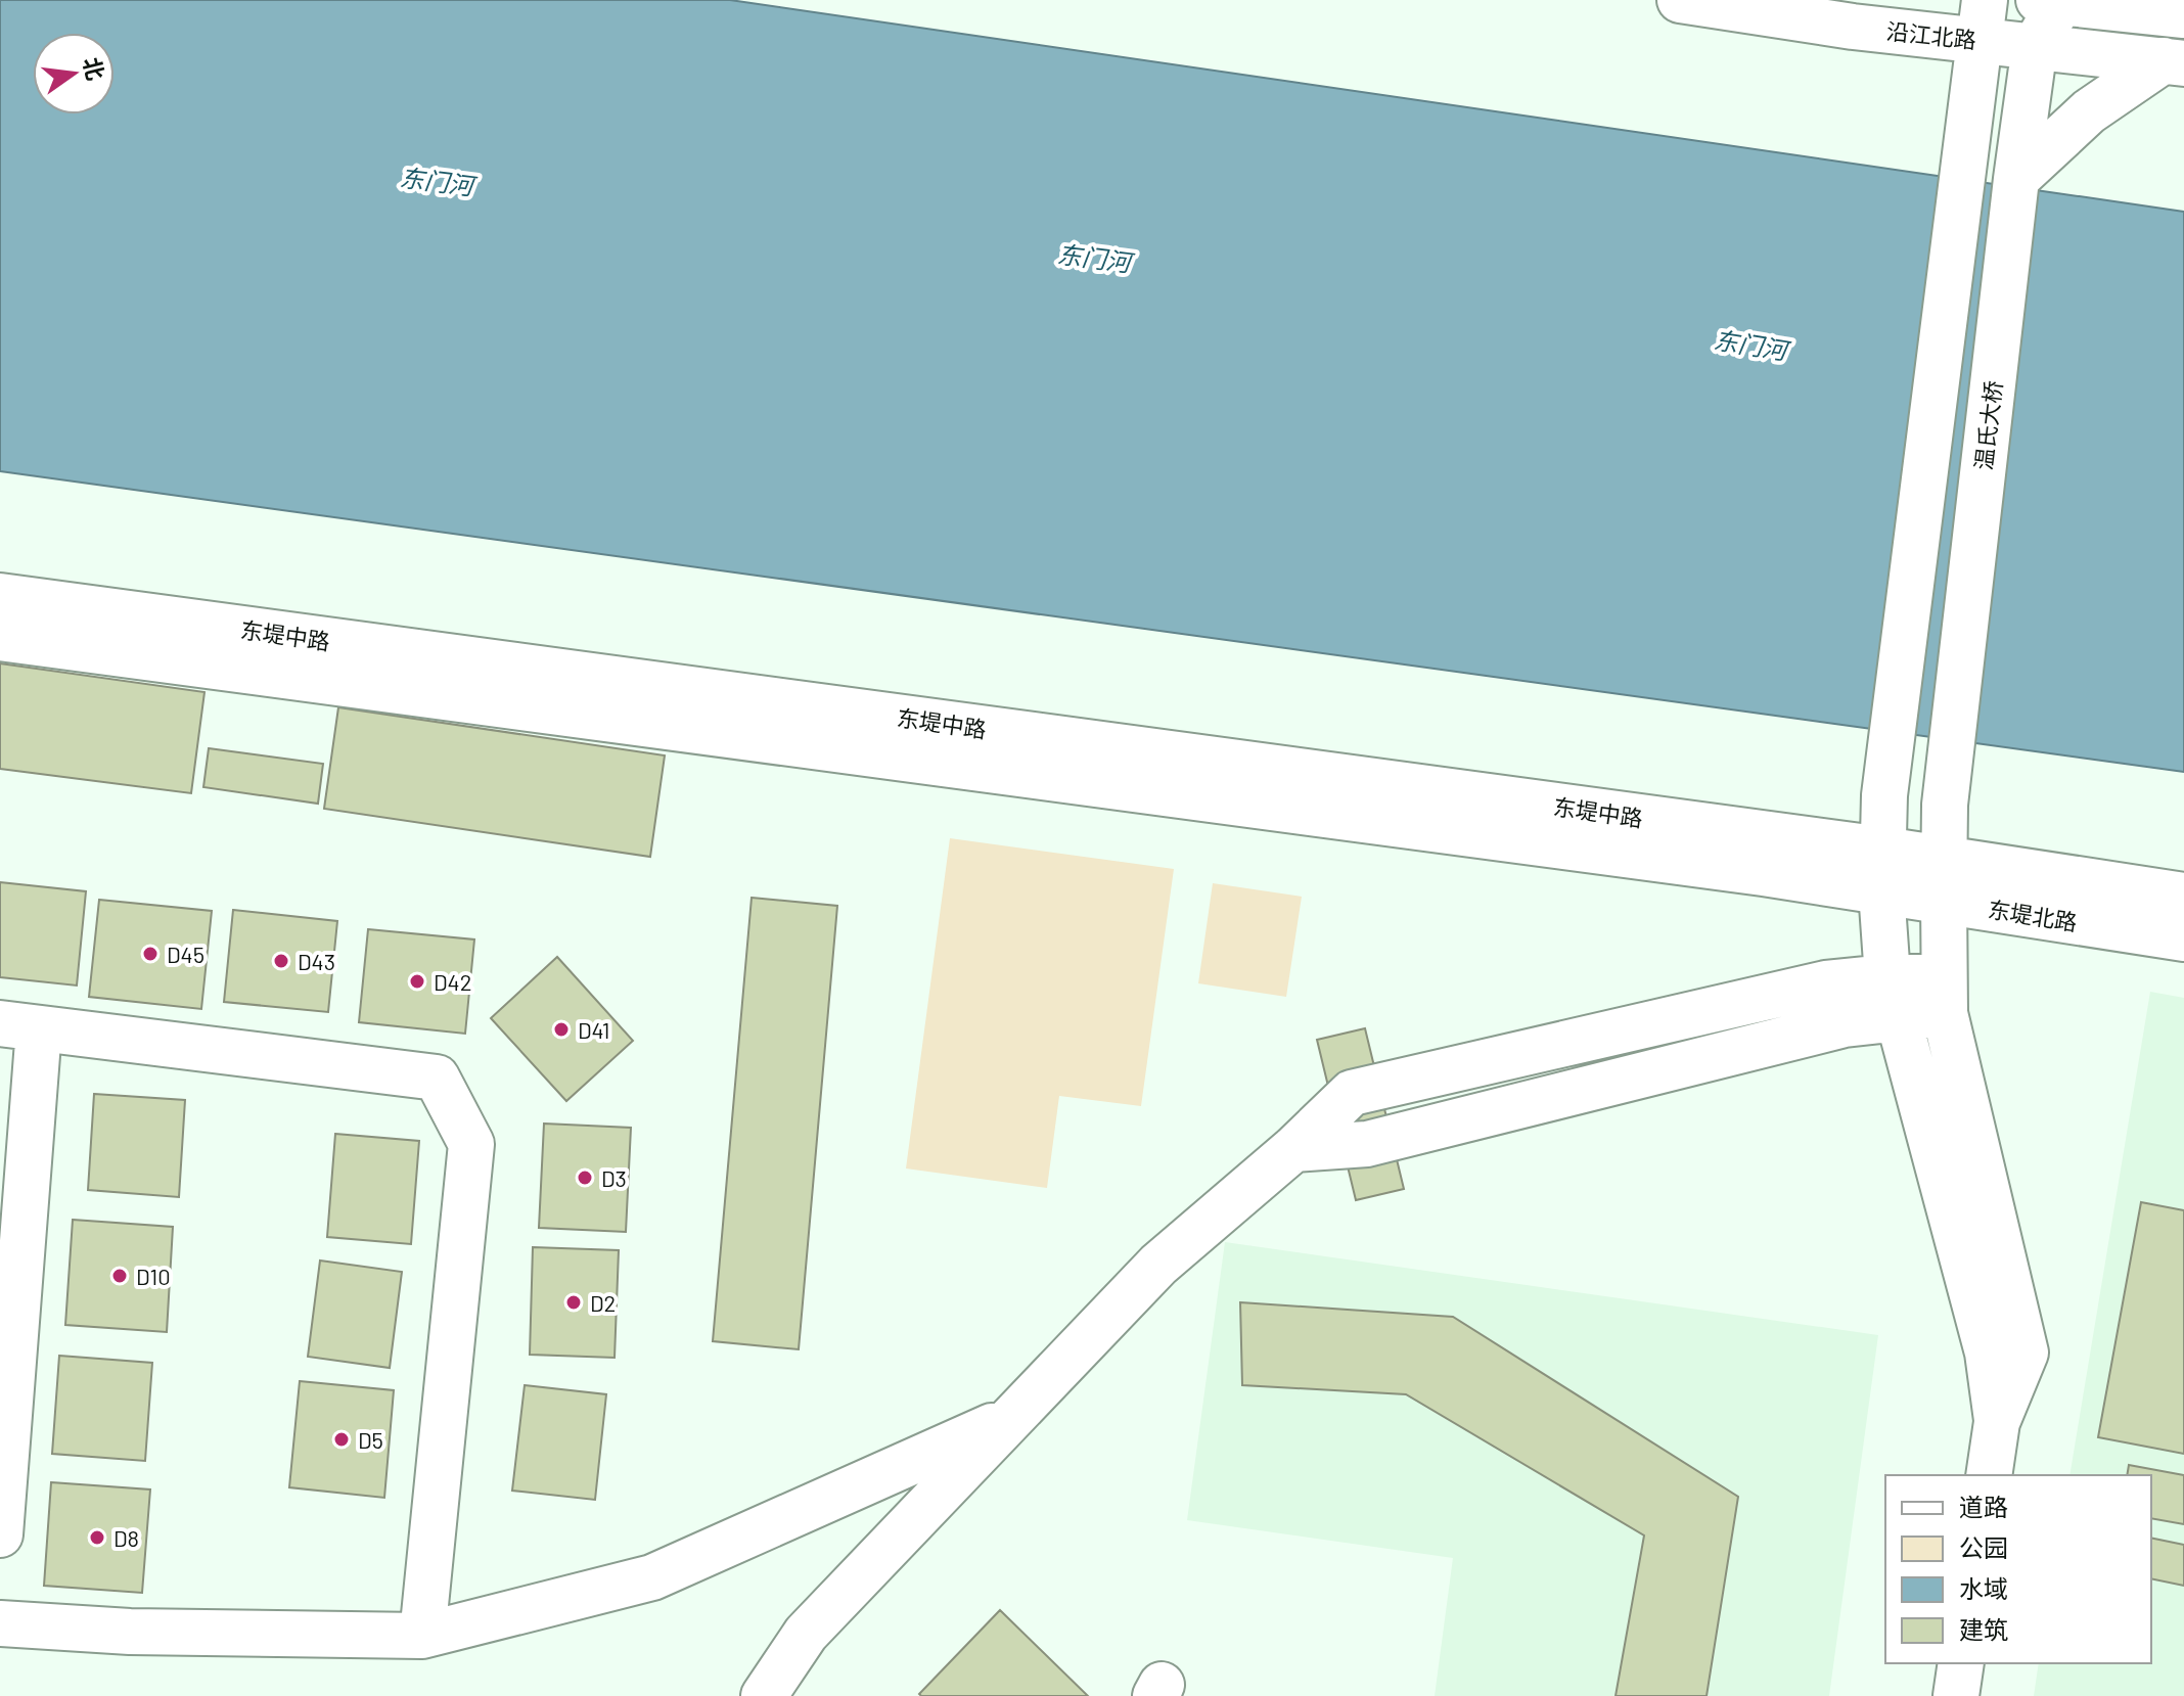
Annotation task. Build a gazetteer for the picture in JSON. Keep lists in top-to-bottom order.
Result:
{
  "streets": {
    "main road": [
      "沿江北路",
      "温氏大桥",
      "东堤中路",
      "东堤北路"
    ]
  },
  "crossings": [
    ["沿江北路", "温氏大桥"],
    ["温氏大桥", "东堤北路"],
    ["东堤中路", "东堤北路"]
  ],
  "water": ["东门河"],
  "places": [
    "D45",
    "D43",
    "D42",
    "D41",
    "D3",
    "D10",
    "D2",
    "D5",
    "D8"
  ],
  "legend": [
    "道路",
    "公园",
    "水域",
    "建筑"
  ],
  "north": "right"
}
